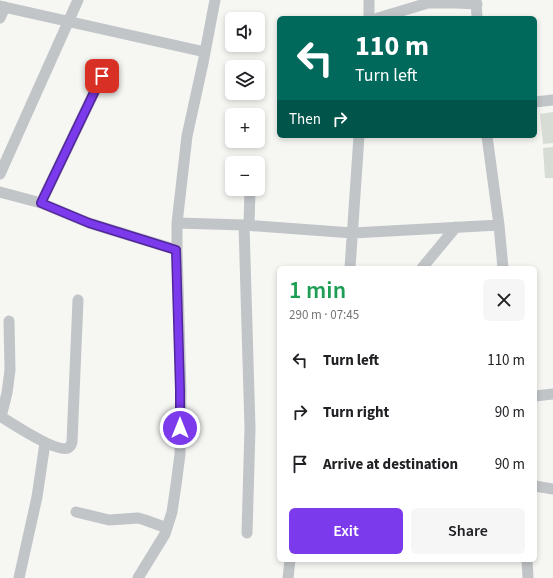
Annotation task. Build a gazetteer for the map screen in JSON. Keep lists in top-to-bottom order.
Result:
{
  "page": {
    "map_buttons": ["+", "−"],
    "turn": ["110 m", "Turn left"],
    "then": "Then",
    "heading": ["1 min", "290 m · 07:45"],
    "list": [
      {
        "name": "Turn left",
        "value": "110 m"
      },
      {
        "name": "Turn right",
        "value": "90 m"
      },
      {
        "name": "Arrive at destination",
        "value": "90 m"
      }
    ],
    "buttons": ["Exit", "Share"]
  }
}
